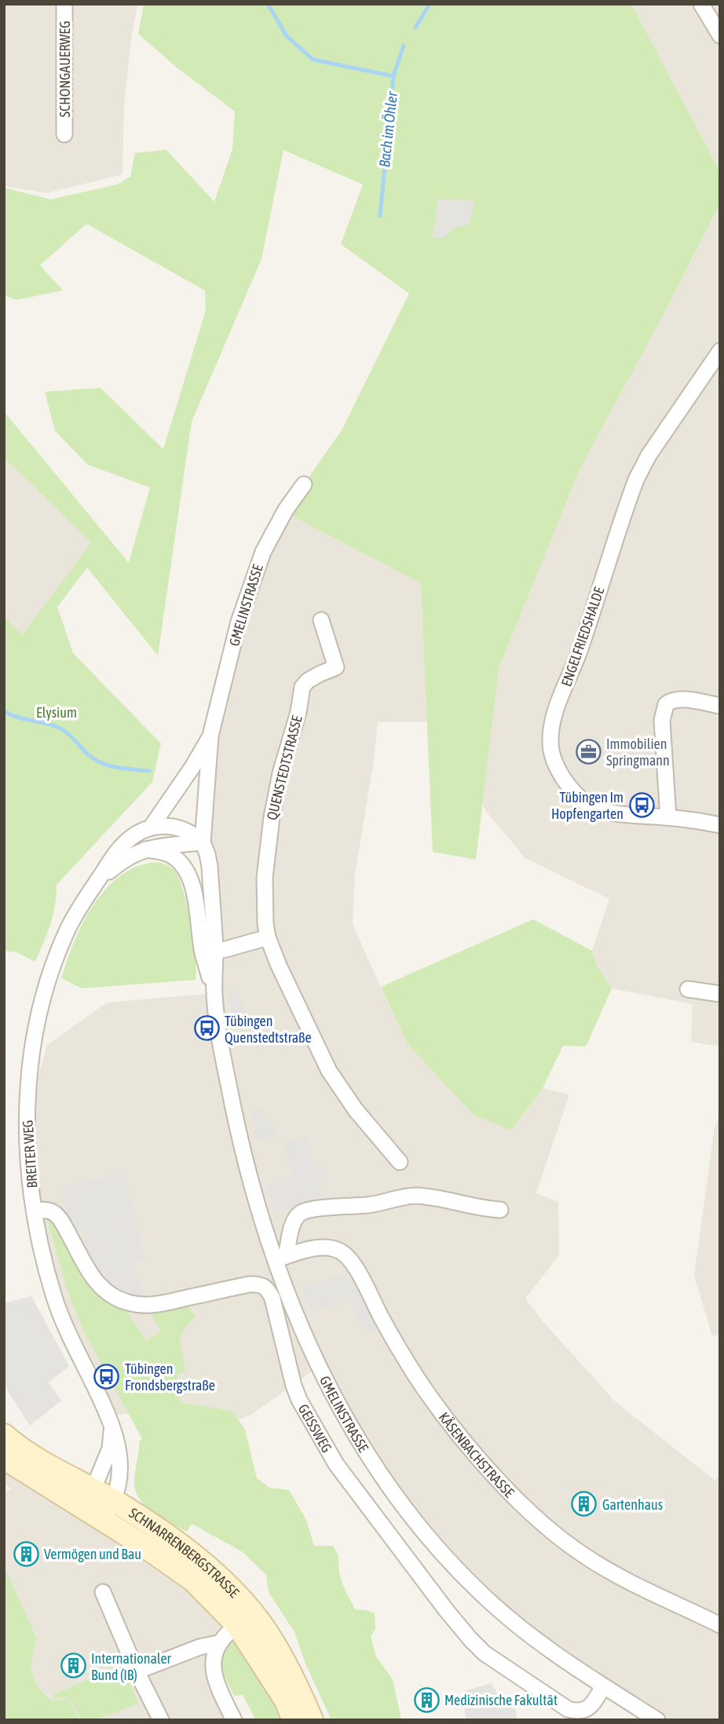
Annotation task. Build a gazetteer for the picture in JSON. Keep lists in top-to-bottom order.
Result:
{
  "streets": {
    "street": [
      "SCHONGAUERWEG",
      "GMELINSTRASSE",
      "ENGELFRIEDSHALDE",
      "QUENSTEDTSTRASSE",
      "BREITER WEG",
      "GEISSWEG",
      "KÄSENBACHSTRASSE",
      "SCHNARRENBERGSTRASSE"
    ]
  },
  "crossings": [
    ["GMELINSTRASSE", "BREITER WEG"],
    ["GMELINSTRASSE", "GEISSWEG"],
    ["GMELINSTRASSE", "KÄSENBACHSTRASSE"],
    ["BREITER WEG", "GEISSWEG"],
    ["BREITER WEG", "SCHNARRENBERGSTRASSE"]
  ],
  "water": ["Bach im Öhler"],
  "parks": ["Elysium"],
  "places": {
    "office": ["Immobilien Springmann"],
    "bus stop": ["Tübingen Im Hopfengarten", "Tübingen Quenstedtstraße", "Tübingen Frondsbergstraße"],
    "building": [
      "Gartenhaus",
      "Vermögen und Bau",
      "Internationaler Bund (IB)",
      "Medizinische Fakultät"
    ]
  }
}
